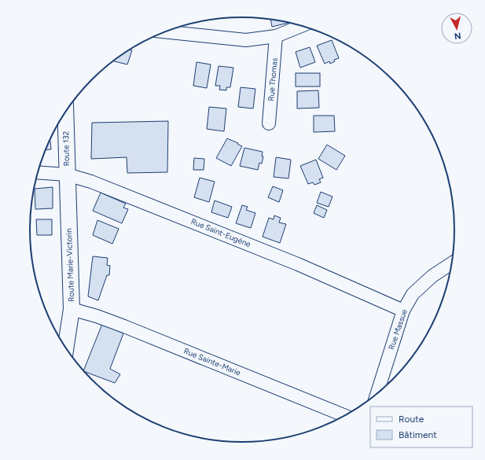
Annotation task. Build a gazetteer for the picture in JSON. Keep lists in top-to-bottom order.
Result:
{
  "streets": {
    "main road": ["Route 132", "Route Marie-Victorin"],
    "street": [
      "Rue Thomas",
      "Rue Saint-Eugène",
      "Rue Massue",
      "Rue Sainte-Marie"
    ]
  },
  "crossings": [
    ["Route 132", "Rue Saint-Eugène"],
    ["Route 132", "Route Marie-Victorin"],
    ["Rue Saint-Eugène", "Route Marie-Victorin"],
    ["Rue Saint-Eugène", "Rue Massue"],
    ["Route Marie-Victorin", "Rue Sainte-Marie"]
  ],
  "legend": ["Route", "Bâtiment"],
  "north": "bottom"
}
